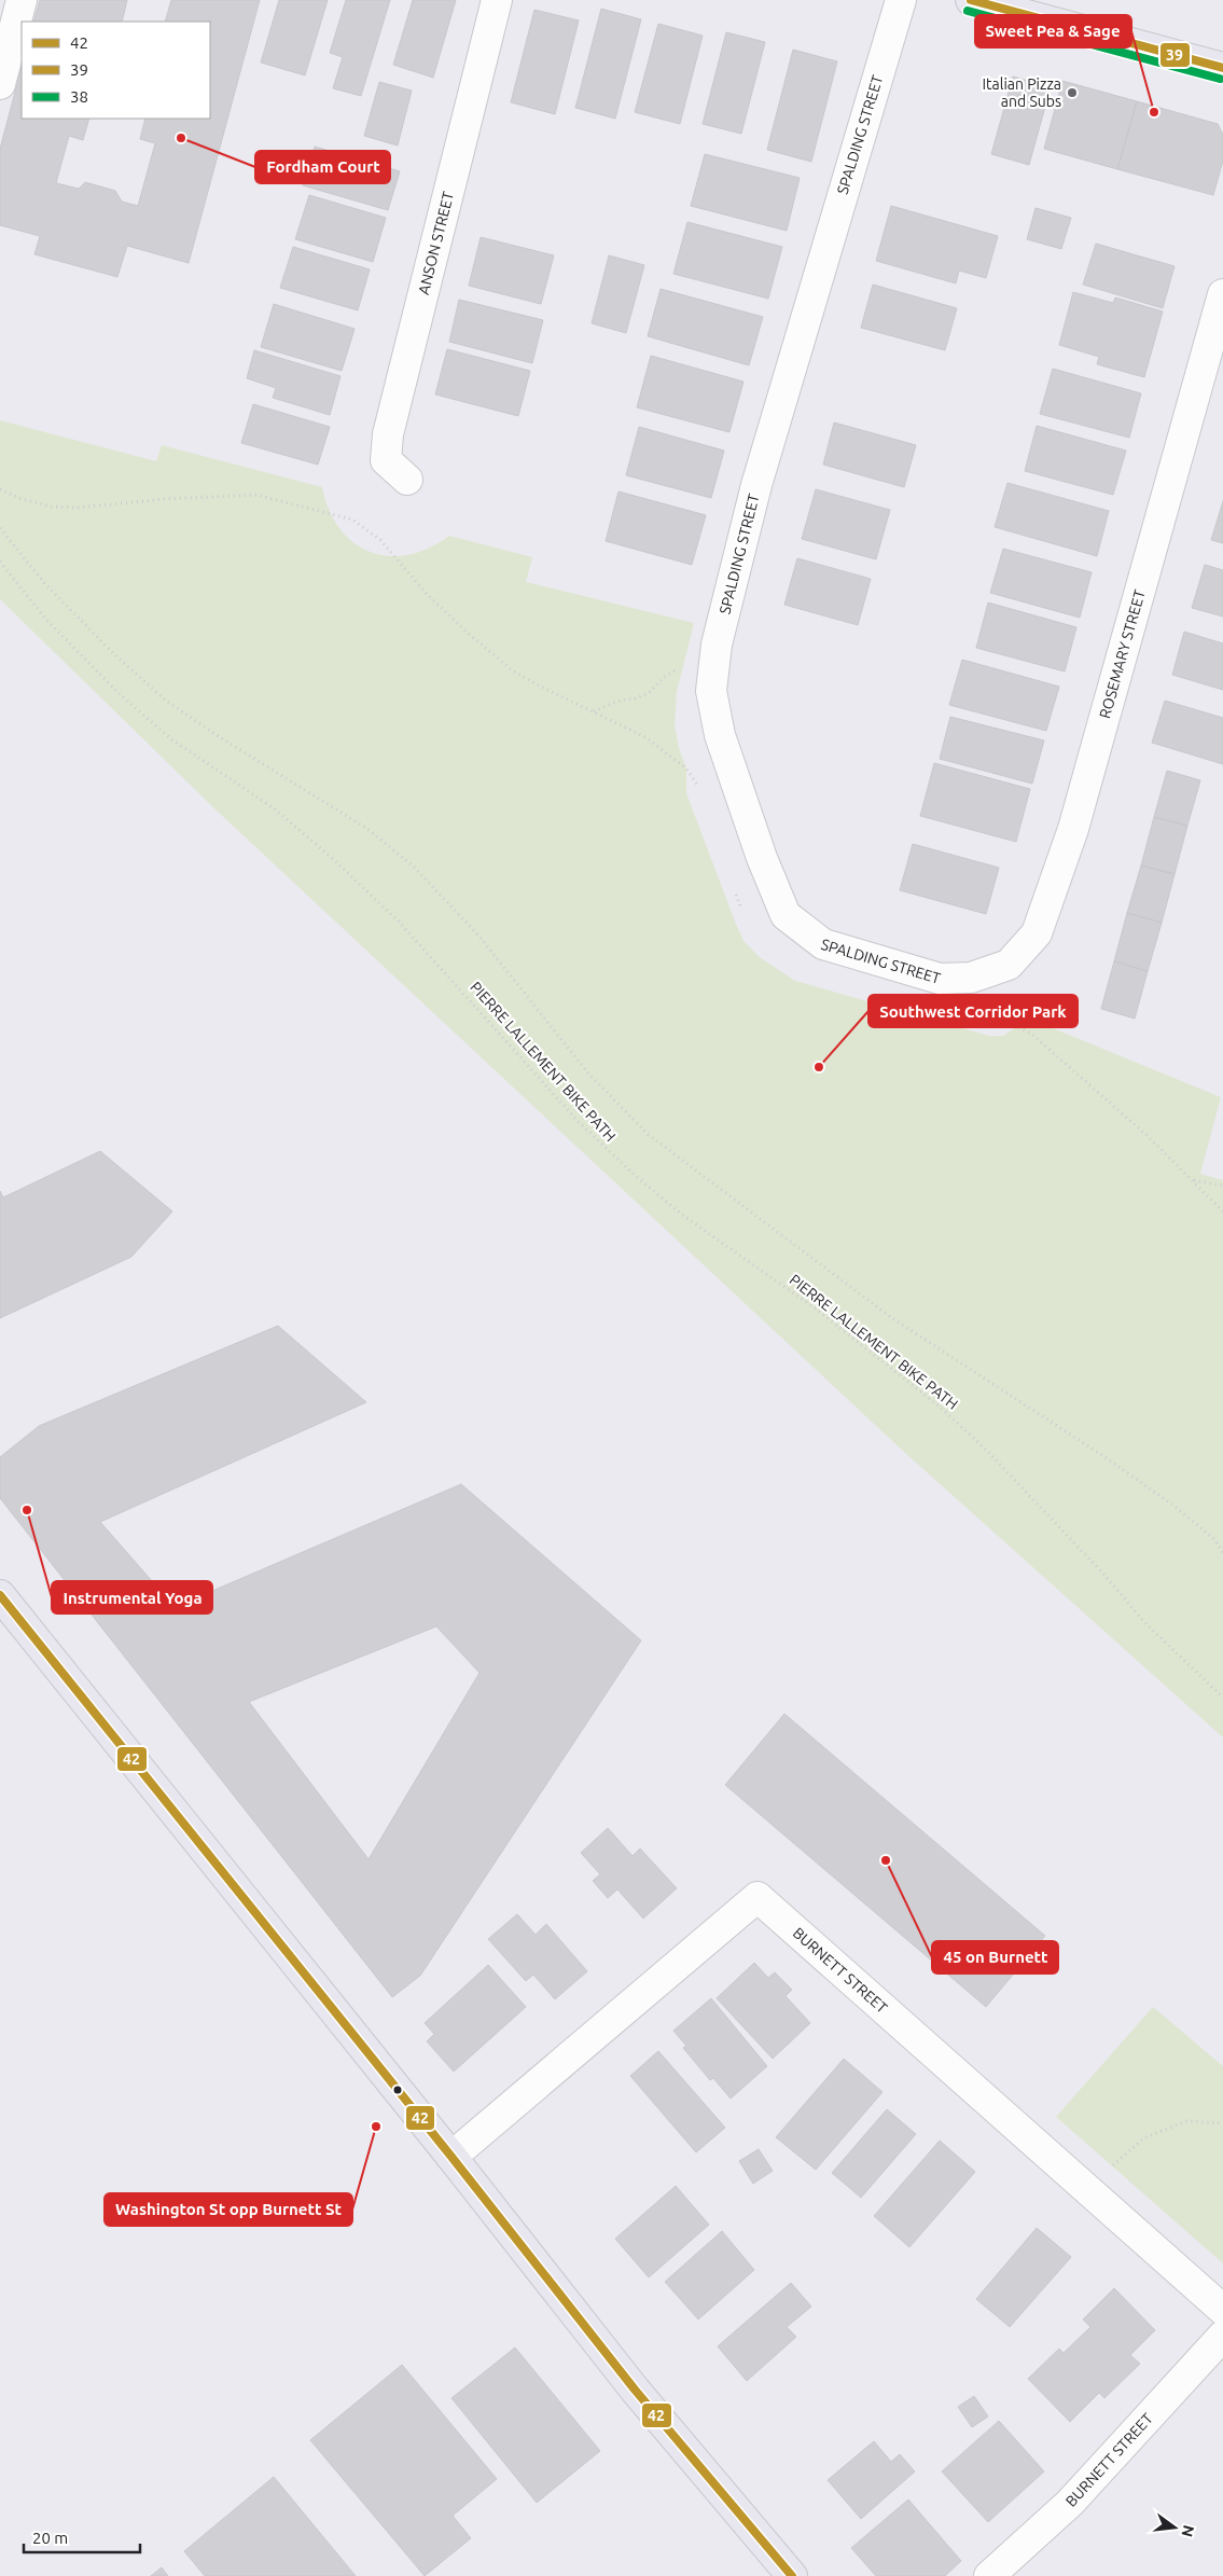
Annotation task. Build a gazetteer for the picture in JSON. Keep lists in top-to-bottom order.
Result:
{
  "streets": {
    "street": [
      "SPALDING STREET",
      "ANSON STREET",
      "ROSEMARY STREET",
      "BURNETT STREET"
    ],
    "path": ["PIERRE LALLEMENT BIKE PATH"]
  },
  "crossings": [
    ["SPALDING STREET", "ROSEMARY STREET"]
  ],
  "places": [
    "Italian Pizza and Subs",
    "Sweet Pea & Sage",
    "Fordham Court",
    "Southwest Corridor Park",
    "Instrumental Yoga",
    "45 on Burnett",
    "Washington St opp Burnett St"
  ],
  "lines": ["transit line 39", "transit line 38", "transit line 42"],
  "legend": ["42", "39", "38"],
  "scale_bar": "20 m",
  "north": "right"
}
